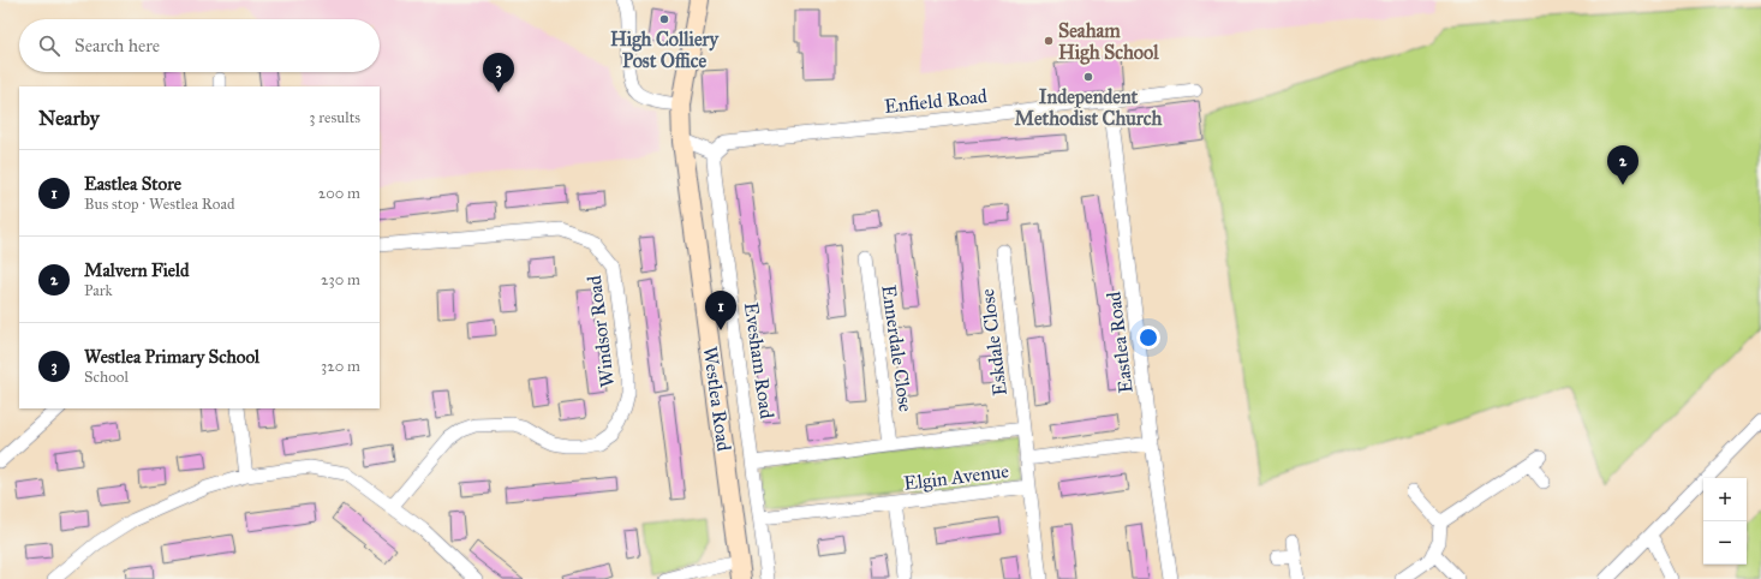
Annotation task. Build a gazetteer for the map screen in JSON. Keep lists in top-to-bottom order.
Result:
{
  "streets": {
    "main road": ["Westlea Road"],
    "street": [
      "Enfield Road",
      "Windsor Road",
      "Eskdale Close",
      "Eastlea Road",
      "Ennerdale Close",
      "Evesham Road",
      "Elgin Avenue"
    ]
  },
  "crossings": [
    ["Enfield Road", "Eastlea Road"],
    ["Enfield Road", "Evesham Road"],
    ["Eskdale Close", "Elgin Avenue"],
    ["Ennerdale Close", "Elgin Avenue"],
    ["Evesham Road", "Elgin Avenue"]
  ],
  "places": ["High Colliery Post Office", "Seaham High School", "Independent Methodist Church"],
  "page": {
    "search": "Search here",
    "pins": ["3", "2", "1"],
    "heading": ["Nearby", "3 results"],
    "list": [
      {
        "mark": "1",
        "name": "Eastlea Store",
        "note": "Bus stop · Westlea Road",
        "value": "200 m"
      },
      {
        "mark": "2",
        "name": "Malvern Field",
        "note": "Park",
        "value": "230 m"
      },
      {
        "mark": "3",
        "name": "Westlea Primary School",
        "note": "School",
        "value": "320 m"
      }
    ],
    "map_buttons": ["+", "−"]
  }
}
